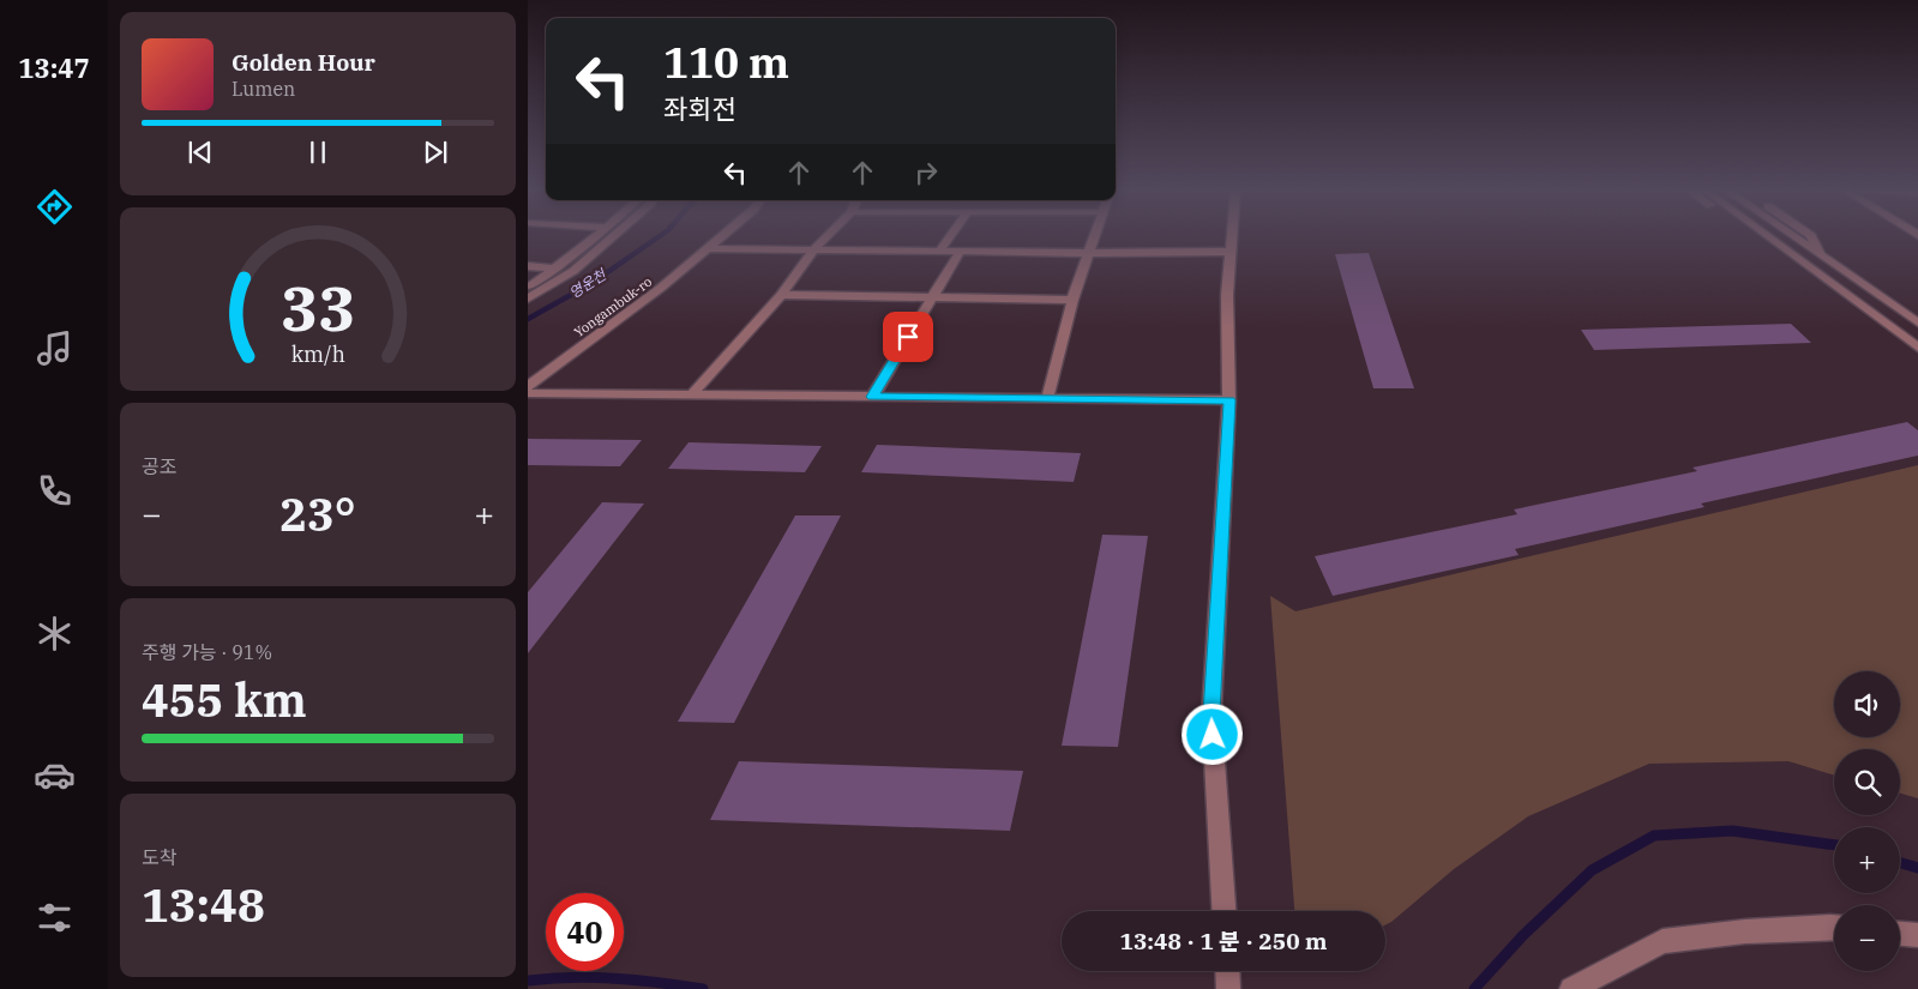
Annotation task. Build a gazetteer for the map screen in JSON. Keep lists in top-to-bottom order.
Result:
{
  "streets": {
    "street": ["Yongambuk-ro"]
  },
  "water": ["영운천"],
  "page": {
    "tabs": "13:47",
    "turn": ["110 m", "좌회전"],
    "song": ["Golden Hour", "Lumen"],
    "tile": [
      "공조",
      ["주행 가능 · 91%", "455 km"],
      ["도착", "13:48"]
    ],
    "heat": ["−", "23°", "+"],
    "map_buttons": ["+", "−"],
    "limit": "40",
    "trip": "13:48 · 1 분 · 250 m",
    "gauge": ["33", "km/h"]
  }
}
